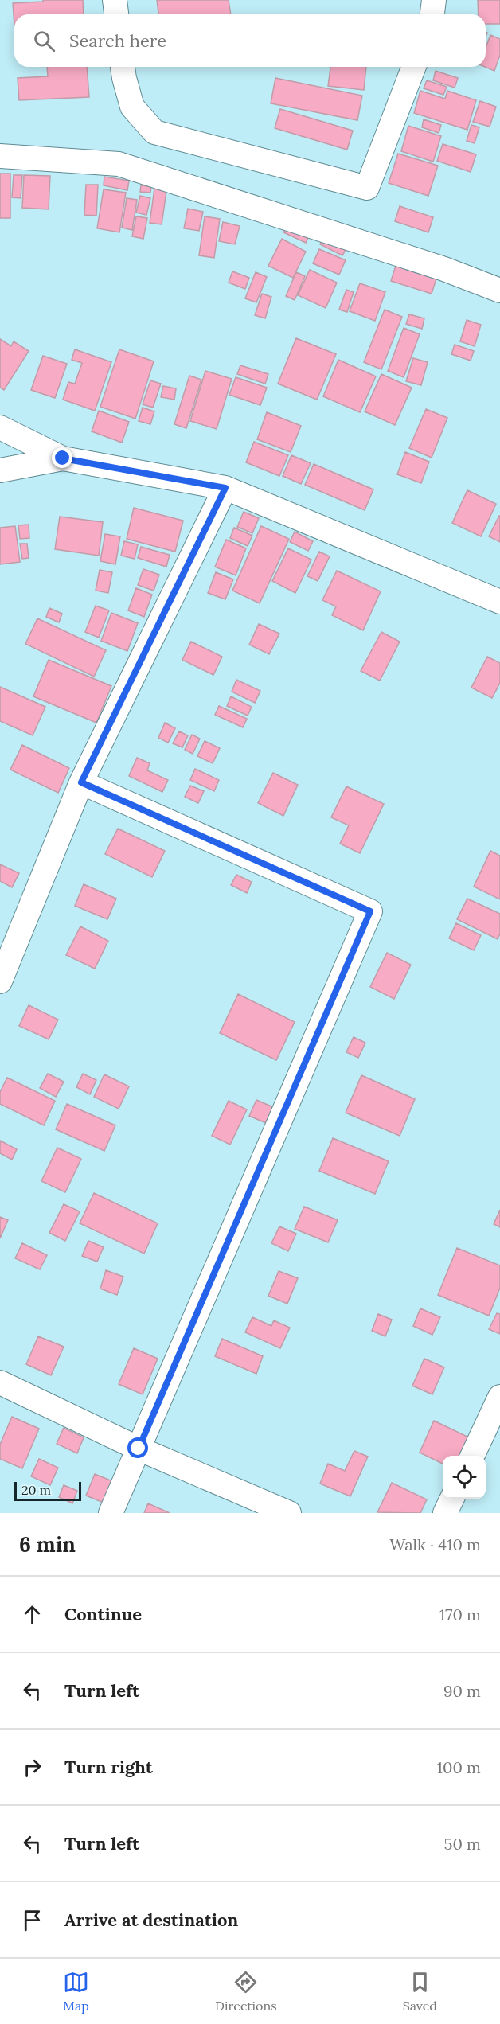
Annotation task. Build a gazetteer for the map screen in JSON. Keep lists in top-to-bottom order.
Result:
{
  "scale_bar": "20 m",
  "page": {
    "search": "Search here",
    "scale": "20 m",
    "heading": ["6 min", "Walk · 410 m"],
    "list": [
      ["Continue", "170 m"],
      ["Turn left", "90 m"],
      ["Turn right", "100 m"],
      ["Turn left", "50 m"],
      "Arrive at destination"
    ],
    "nav": ["Map", "Directions", "Saved"]
  }
}
